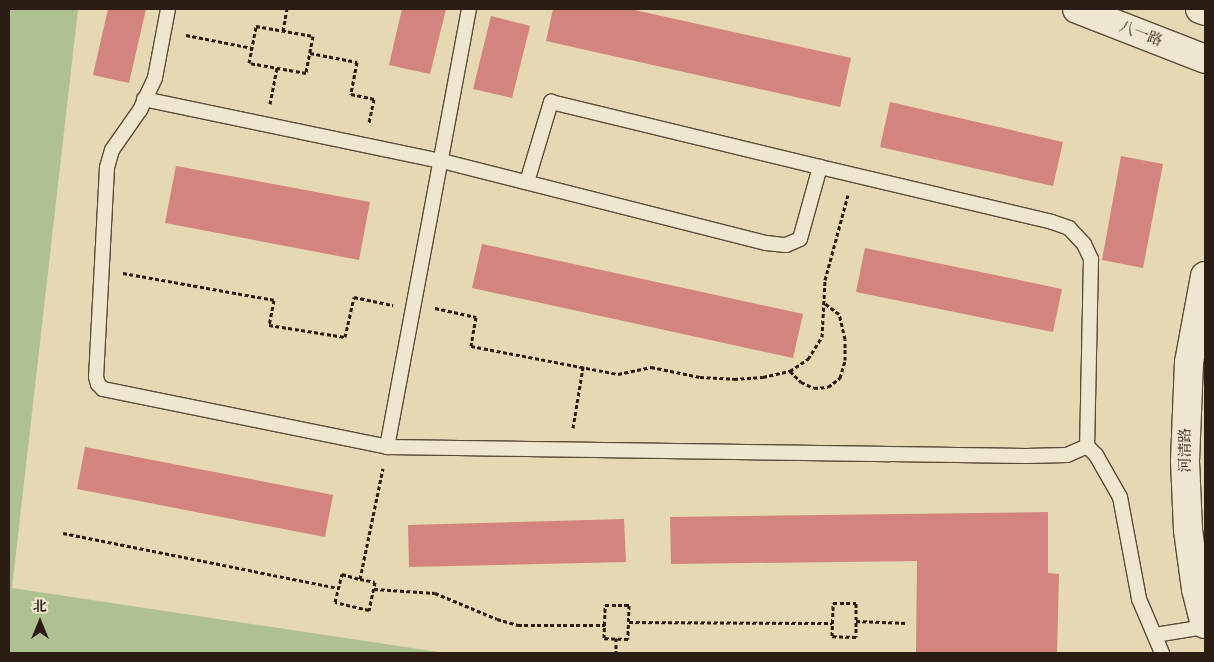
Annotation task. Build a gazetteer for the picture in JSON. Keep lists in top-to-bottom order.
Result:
{
  "streets": {
    "street": ["八一路", "河清路"]
  },
  "north": "top"
}
